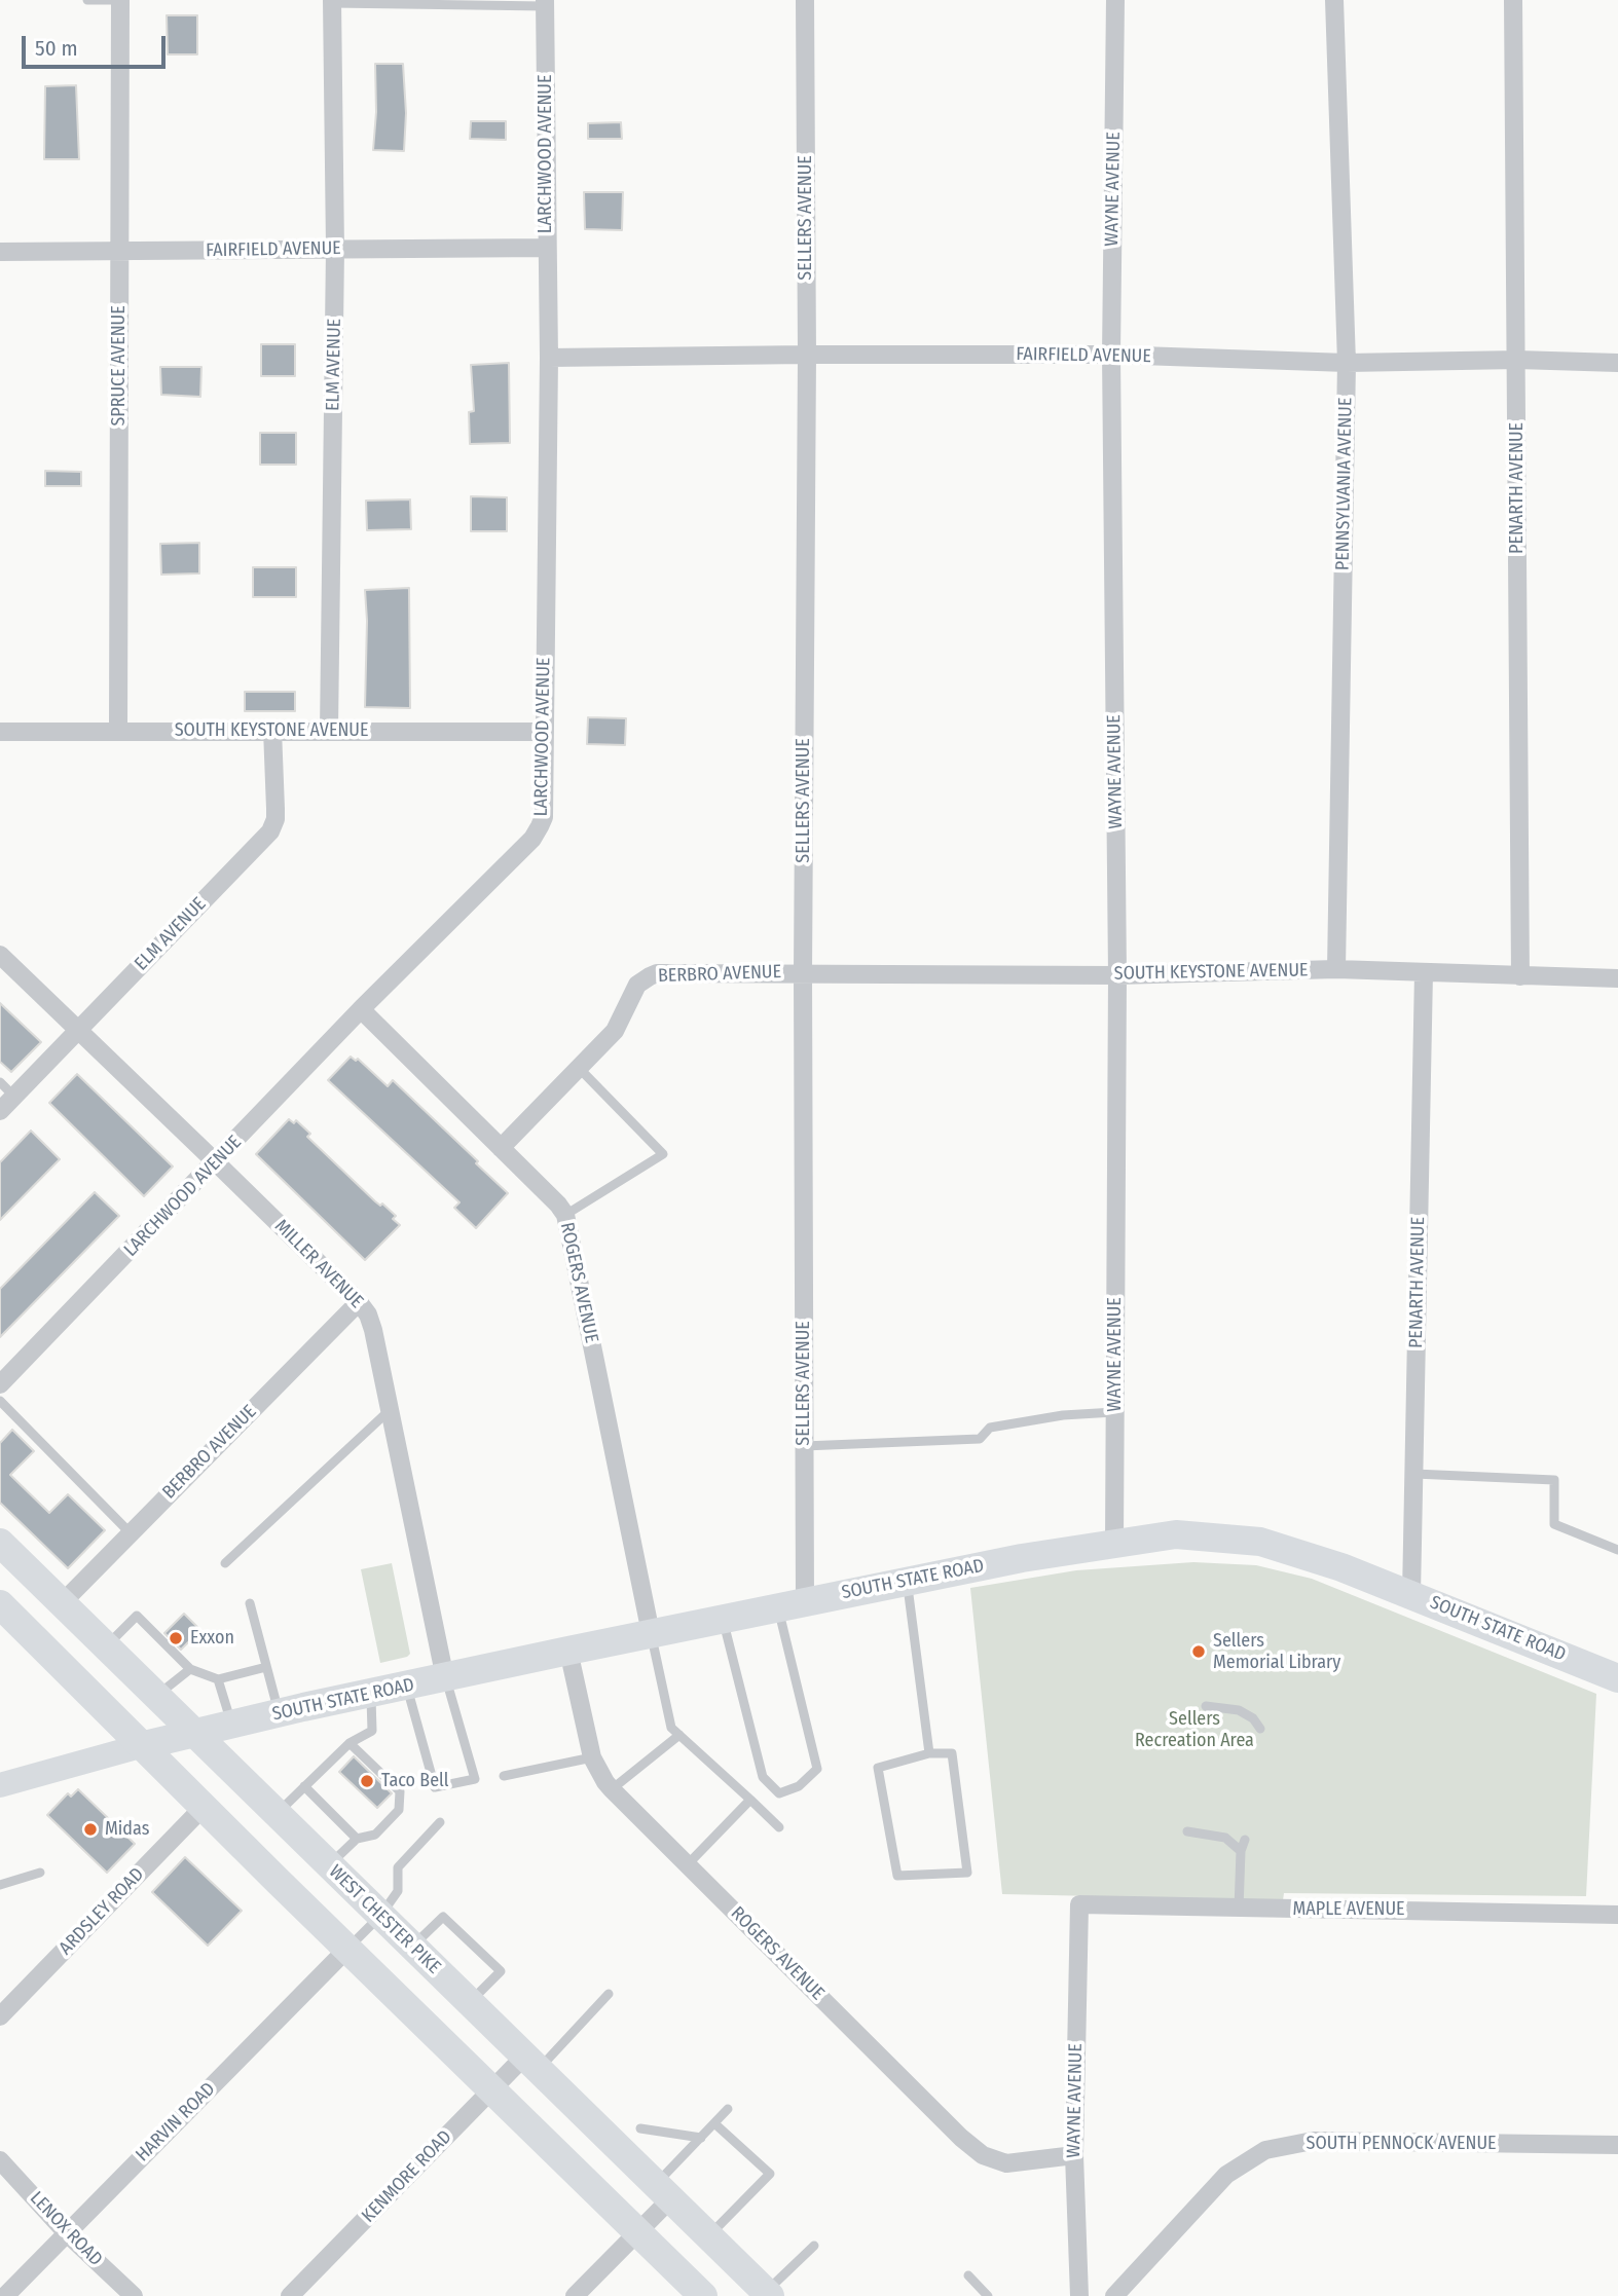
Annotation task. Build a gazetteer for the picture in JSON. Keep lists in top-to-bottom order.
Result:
{
  "streets": {
    "main road": ["SOUTH STATE ROAD", "WEST CHESTER PIKE"],
    "street": [
      "LARCHWOOD AVENUE",
      "WAYNE AVENUE",
      "SELLERS AVENUE",
      "FAIRFIELD AVENUE",
      "ELM AVENUE",
      "SPRUCE AVENUE",
      "PENNSYLVANIA AVENUE",
      "PENARTH AVENUE",
      "SOUTH KEYSTONE AVENUE",
      "BERBRO AVENUE",
      "MILLER AVENUE",
      "ROGERS AVENUE",
      "MAPLE AVENUE",
      "ARDSLEY ROAD",
      "HARVIN ROAD",
      "SOUTH PENNOCK AVENUE",
      "KENMORE ROAD",
      "LENOX ROAD"
    ]
  },
  "crossings": [
    ["LARCHWOOD AVENUE", "FAIRFIELD AVENUE"],
    ["LARCHWOOD AVENUE", "SOUTH KEYSTONE AVENUE"],
    ["LARCHWOOD AVENUE", "MILLER AVENUE"],
    ["LARCHWOOD AVENUE", "ROGERS AVENUE"],
    ["WAYNE AVENUE", "FAIRFIELD AVENUE"],
    ["WAYNE AVENUE", "SOUTH KEYSTONE AVENUE"],
    ["WAYNE AVENUE", "ROGERS AVENUE"],
    ["WAYNE AVENUE", "SOUTH STATE ROAD"],
    ["WAYNE AVENUE", "MAPLE AVENUE"],
    ["SELLERS AVENUE", "FAIRFIELD AVENUE"],
    ["SELLERS AVENUE", "SOUTH KEYSTONE AVENUE"],
    ["SELLERS AVENUE", "BERBRO AVENUE"],
    ["SELLERS AVENUE", "SOUTH STATE ROAD"],
    ["FAIRFIELD AVENUE", "ELM AVENUE"],
    ["FAIRFIELD AVENUE", "SPRUCE AVENUE"],
    ["FAIRFIELD AVENUE", "PENNSYLVANIA AVENUE"],
    ["FAIRFIELD AVENUE", "PENARTH AVENUE"],
    ["ELM AVENUE", "SOUTH KEYSTONE AVENUE"],
    ["ELM AVENUE", "MILLER AVENUE"],
    ["SPRUCE AVENUE", "SOUTH KEYSTONE AVENUE"],
    ["PENNSYLVANIA AVENUE", "SOUTH KEYSTONE AVENUE"],
    ["PENARTH AVENUE", "SOUTH KEYSTONE AVENUE"],
    ["PENARTH AVENUE", "SOUTH STATE ROAD"],
    ["SOUTH KEYSTONE AVENUE", "BERBRO AVENUE"],
    ["BERBRO AVENUE", "MILLER AVENUE"],
    ["BERBRO AVENUE", "ROGERS AVENUE"],
    ["BERBRO AVENUE", "WEST CHESTER PIKE"],
    ["MILLER AVENUE", "SOUTH STATE ROAD"],
    ["ROGERS AVENUE", "SOUTH STATE ROAD"],
    ["SOUTH STATE ROAD", "WEST CHESTER PIKE"],
    ["WEST CHESTER PIKE", "KENMORE ROAD"],
    ["HARVIN ROAD", "LENOX ROAD"]
  ],
  "parks": ["Sellers Recreation Area"],
  "places": [
    "Exxon",
    "Sellers Memorial Library",
    "Taco Bell",
    "Midas"
  ],
  "scale_bar": "50 m"
}
